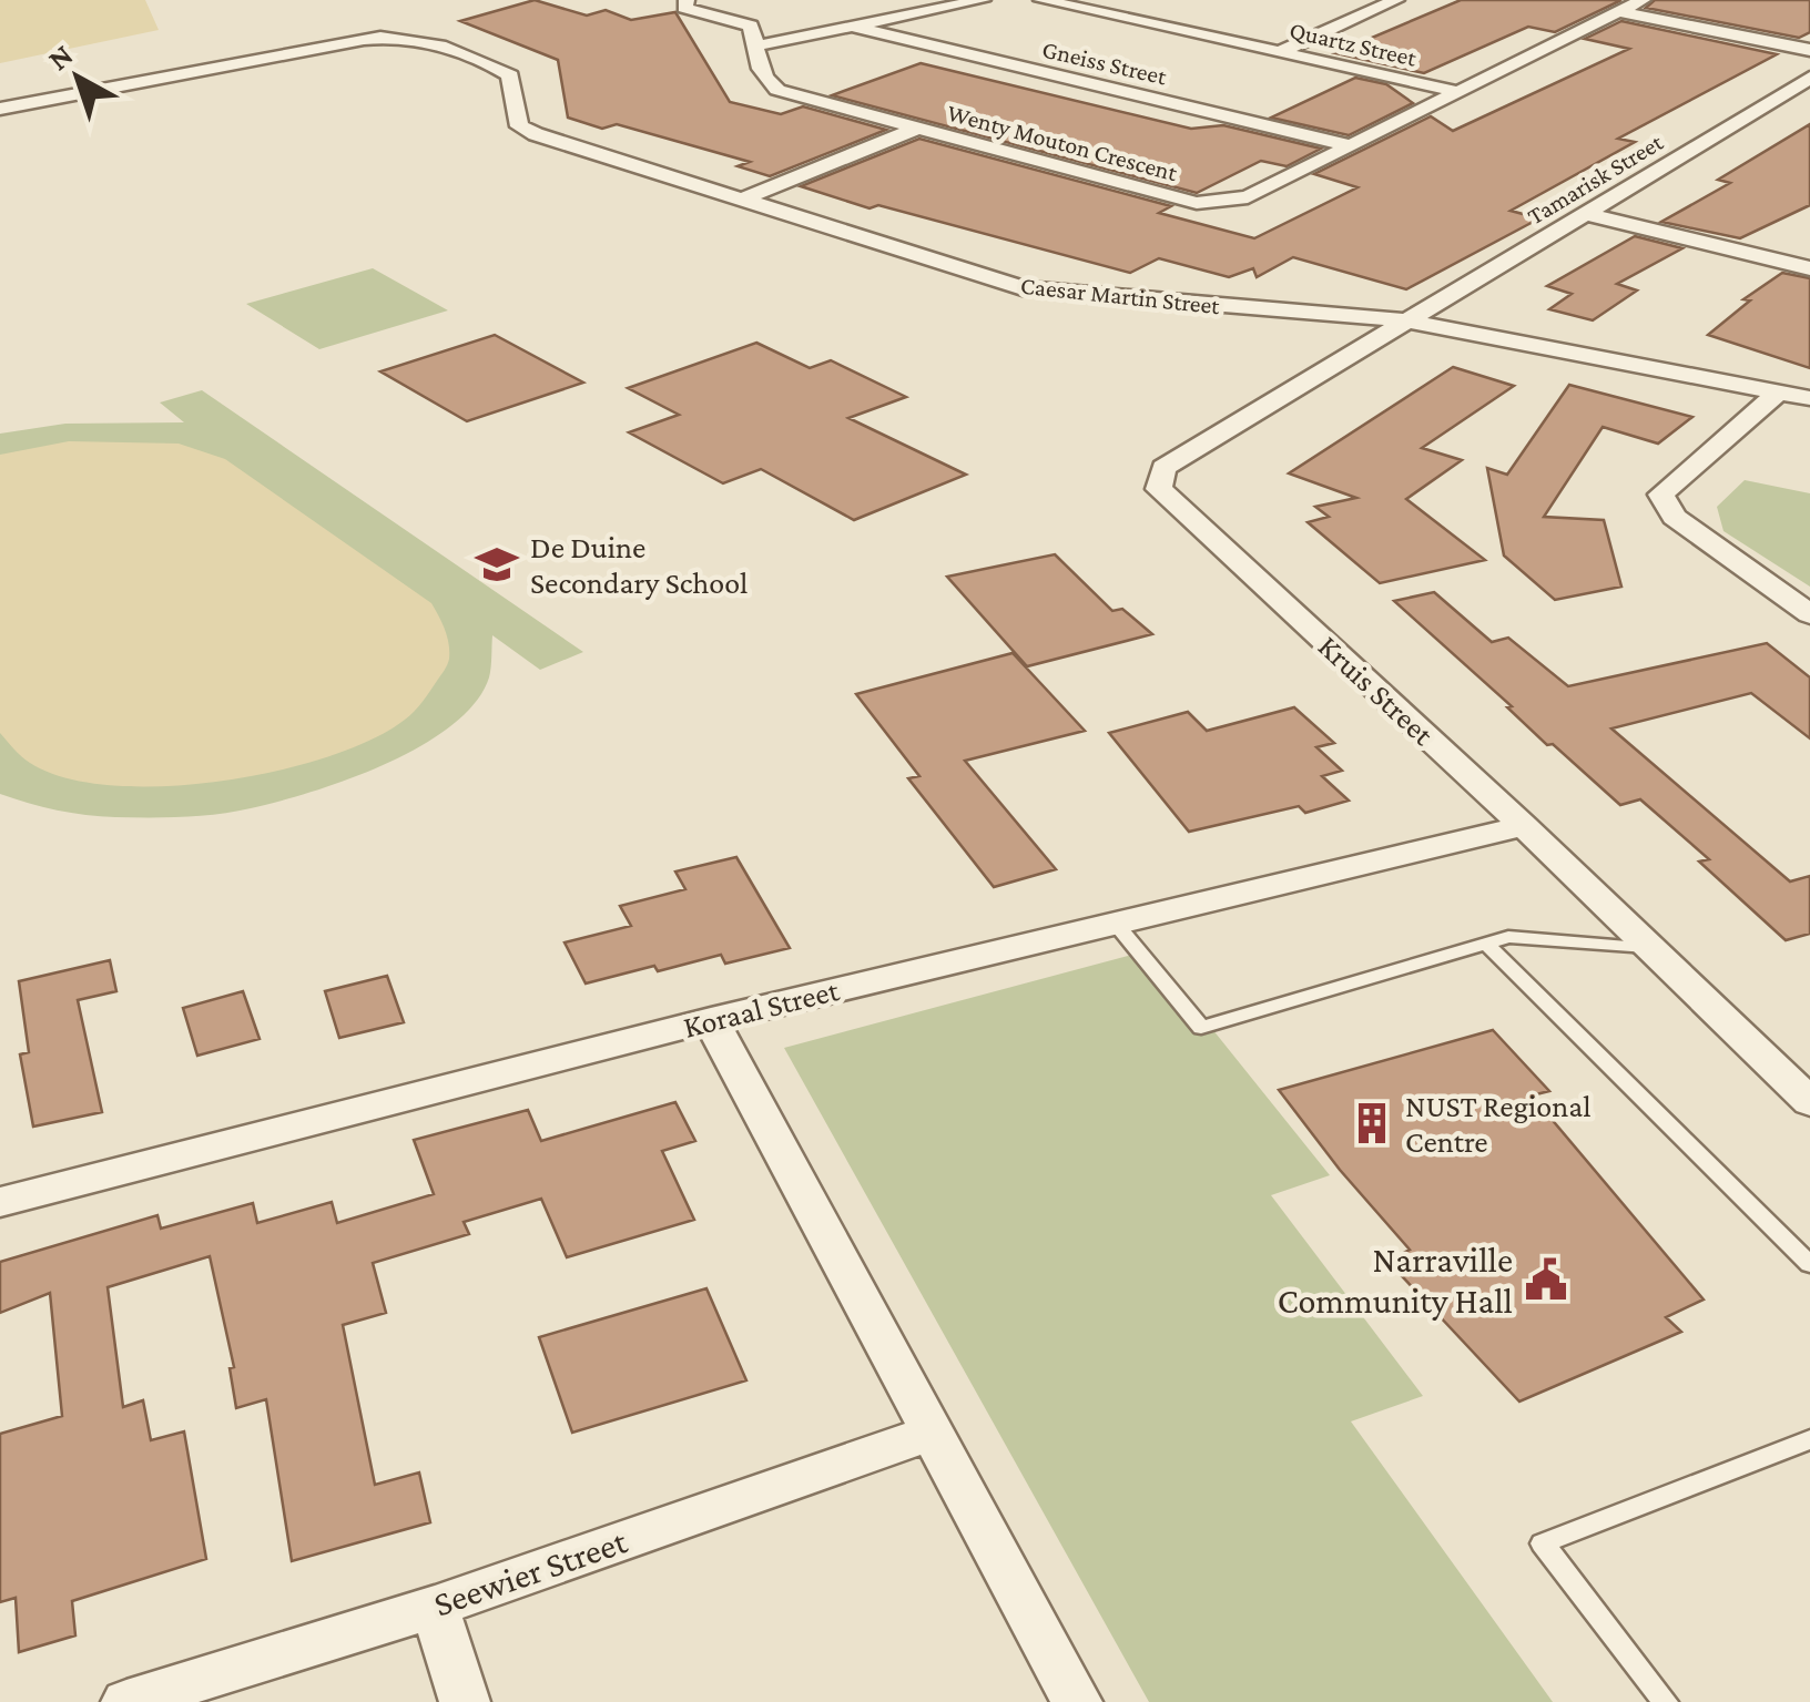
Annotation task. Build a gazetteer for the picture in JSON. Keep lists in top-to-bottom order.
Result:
{
  "streets": {
    "street": [
      "Quartz Street",
      "Gneiss Street",
      "Wenty Mouton Crescent",
      "Tamarisk Street",
      "Caesar Martin Street",
      "Kruis Street",
      "Koraal Street",
      "Seewier Street"
    ]
  },
  "crossings": [
    ["Quartz Street", "Wenty Mouton Crescent"],
    ["Gneiss Street", "Wenty Mouton Crescent"],
    ["Tamarisk Street", "Caesar Martin Street"],
    ["Tamarisk Street", "Kruis Street"],
    ["Caesar Martin Street", "Kruis Street"],
    ["Kruis Street", "Koraal Street"]
  ],
  "places": {
    "school or university": ["De Duine Secondary School"],
    "building": ["NUST Regional Centre"],
    "public building": ["Narraville Community Hall"]
  },
  "north": "top left"
}
